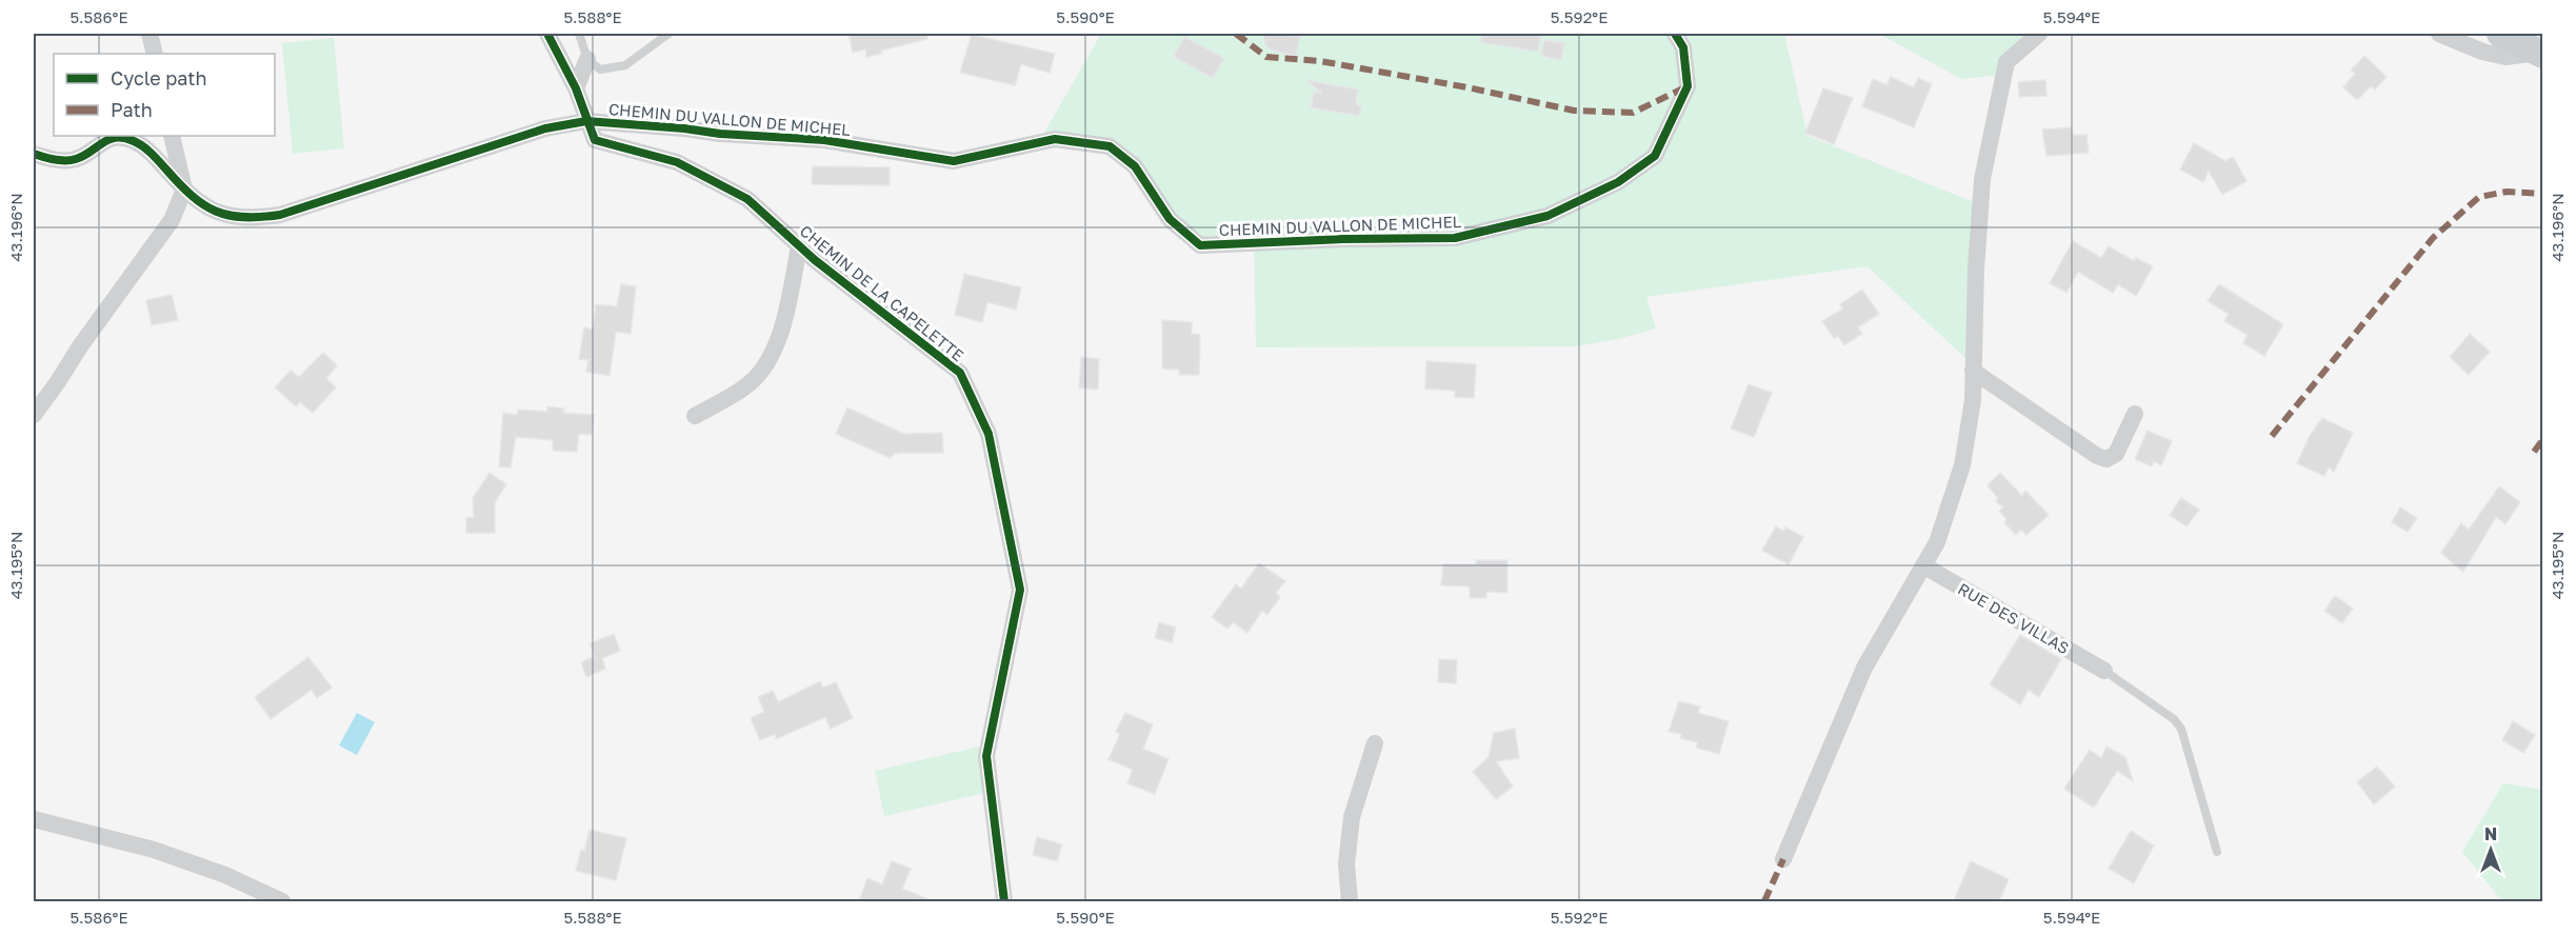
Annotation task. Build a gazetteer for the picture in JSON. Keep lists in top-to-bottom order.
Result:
{
  "streets": {
    "street": ["CHEMIN DU VALLON DE MICHEL", "CHEMIN DE LA CAPELETTE", "RUE DES VILLAS"]
  },
  "crossings": [
    ["CHEMIN DU VALLON DE MICHEL", "CHEMIN DE LA CAPELETTE"]
  ],
  "legend": ["Cycle path", "Path"],
  "north": "top",
  "coordinates": [
    "5.586°E",
    "5.588°E",
    "5.590°E",
    "5.592°E",
    "5.594°E",
    "43.196°N",
    "43.195°N"
  ]
}
